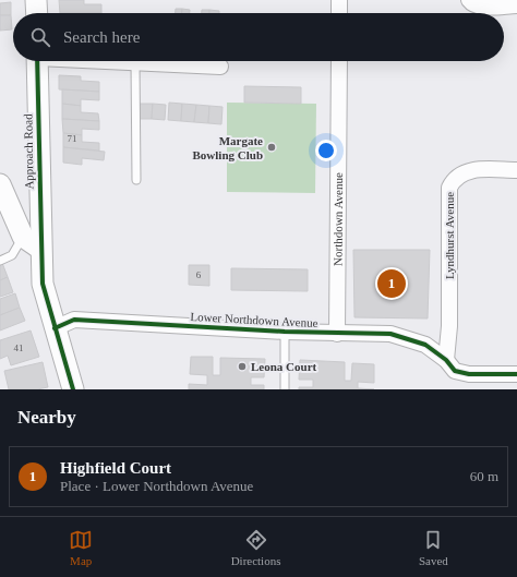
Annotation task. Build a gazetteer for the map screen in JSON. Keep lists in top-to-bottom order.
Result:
{
  "streets": {
    "street": [
      "Approach Road",
      "Northdown Avenue",
      "Lyndhurst Avenue",
      "Lower Northdown Avenue"
    ]
  },
  "crossings": [
    ["Approach Road", "Lower Northdown Avenue"],
    ["Northdown Avenue", "Lower Northdown Avenue"],
    ["Lyndhurst Avenue", "Lower Northdown Avenue"]
  ],
  "places": ["Margate Bowling Club", "Leona Court"],
  "house_numbers": ["71", "6", "41"],
  "page": {
    "search": "Search here",
    "pins": "1",
    "heading": "Nearby",
    "list": [
      {
        "mark": "1",
        "name": "Highfield Court",
        "note": "Place · Lower Northdown Avenue",
        "value": "60 m"
      }
    ],
    "nav": ["Map", "Directions", "Saved"]
  }
}
